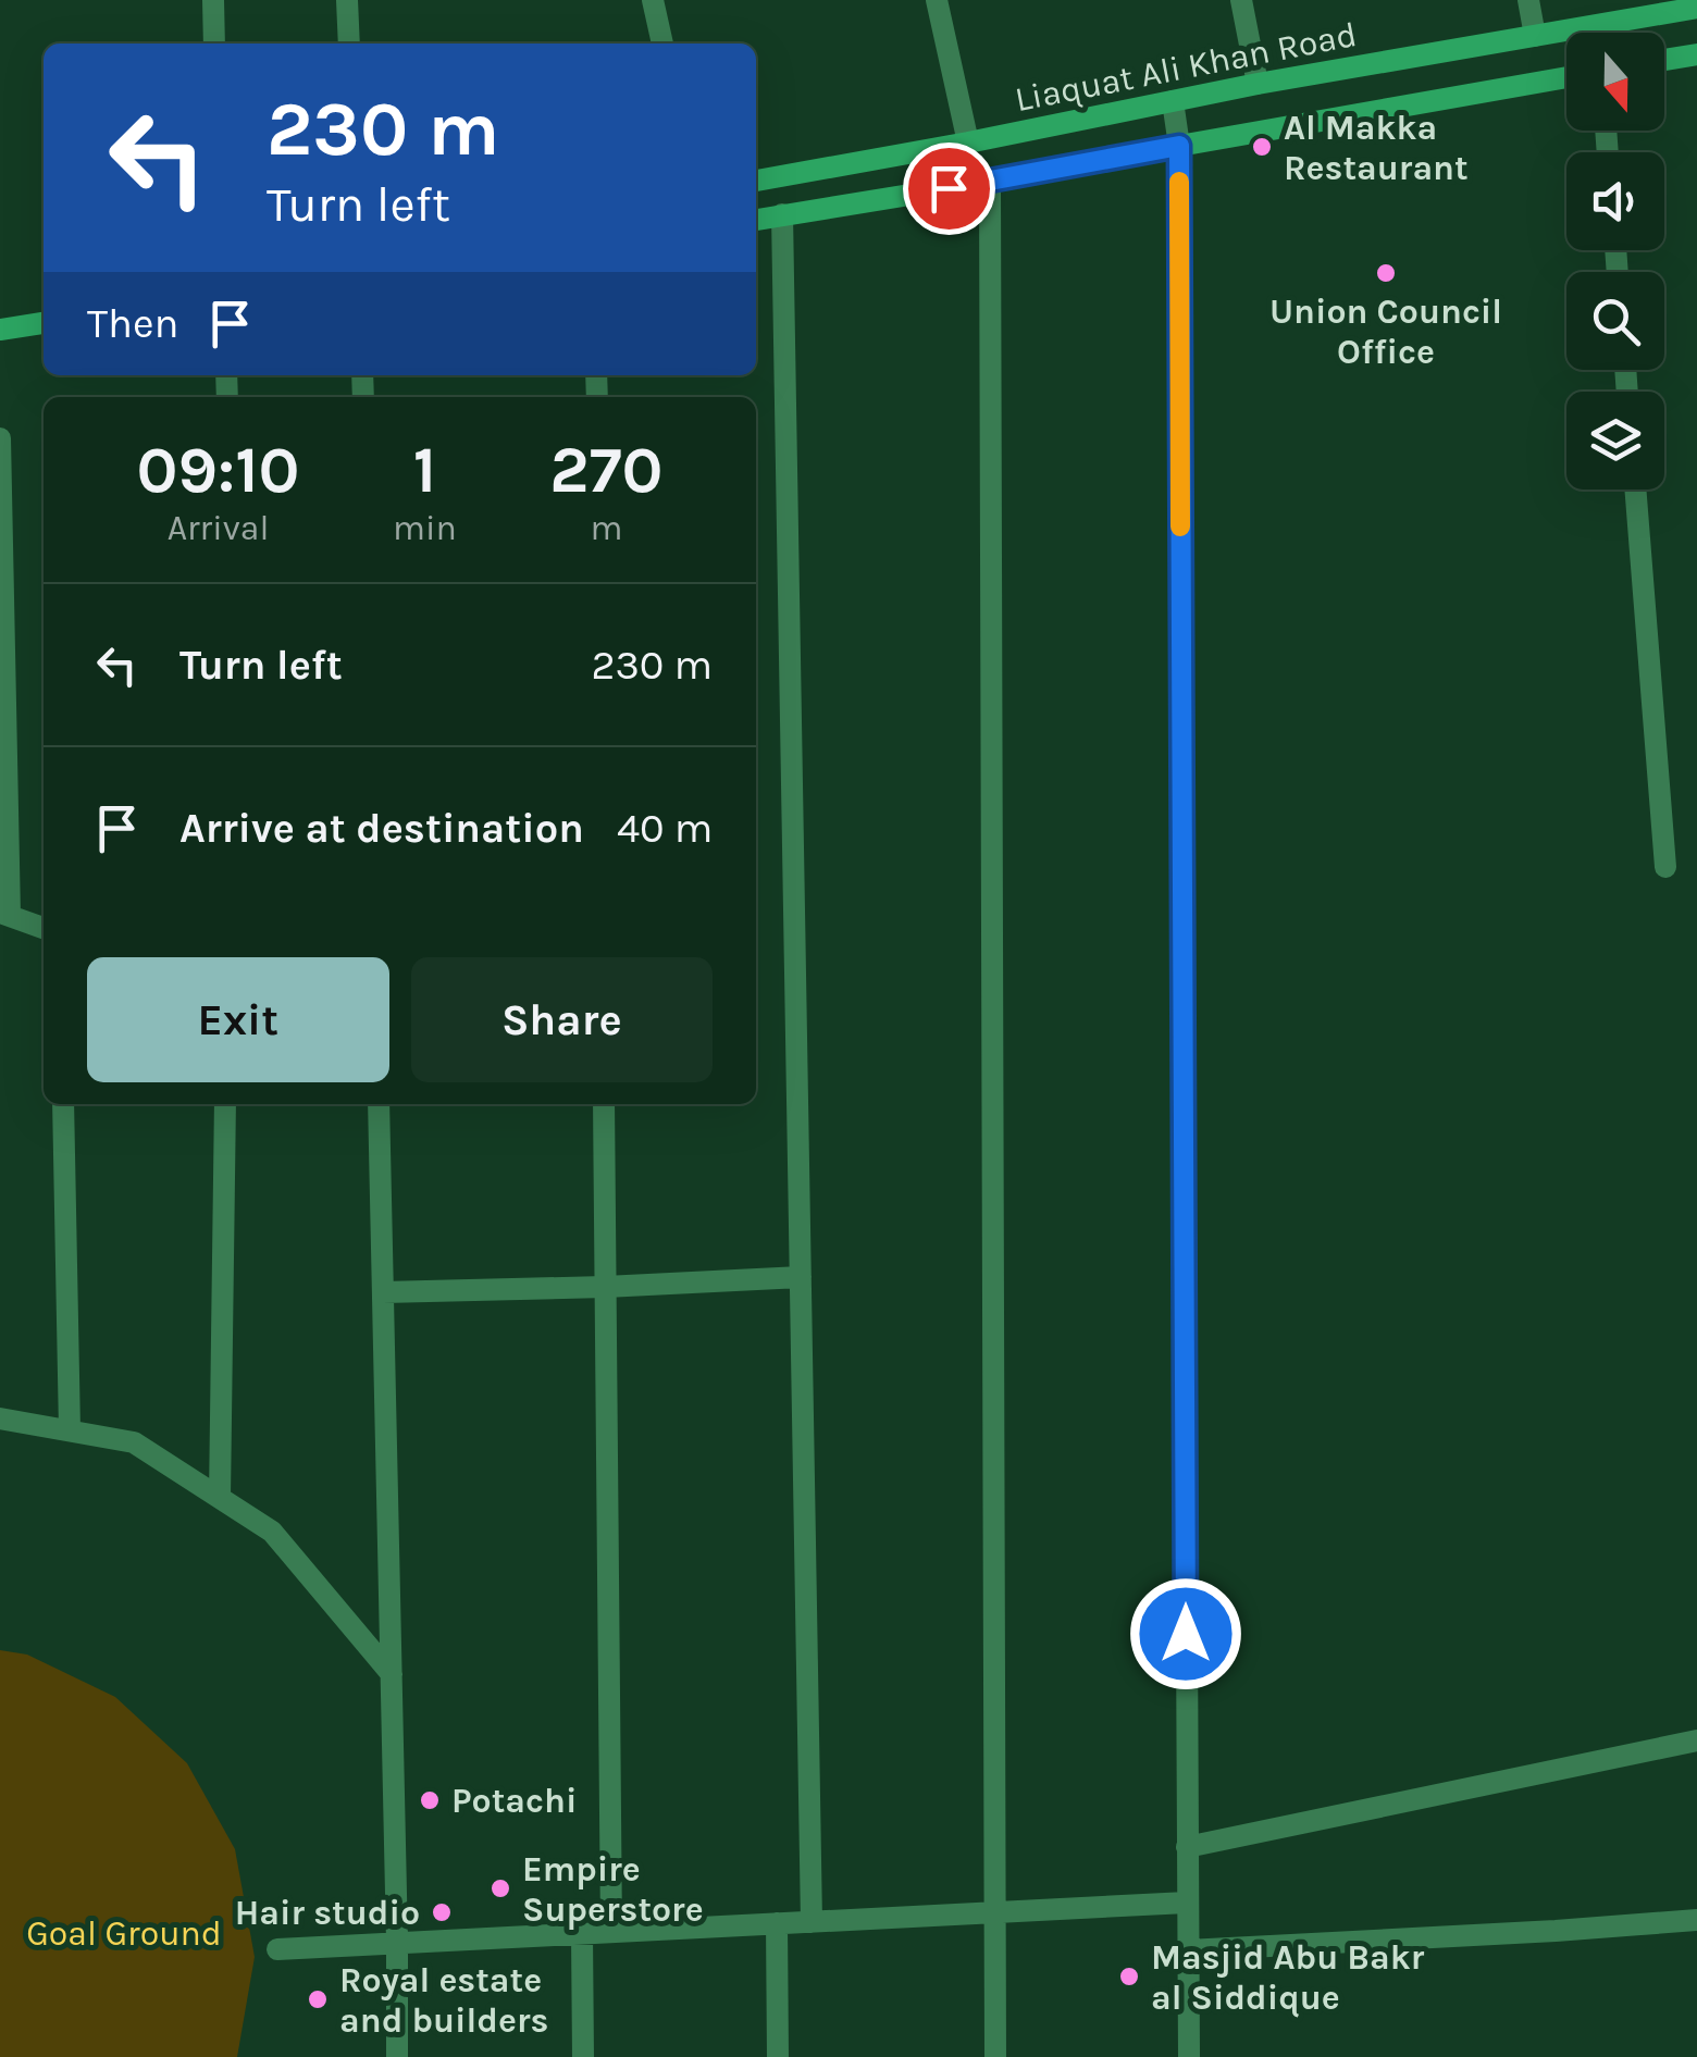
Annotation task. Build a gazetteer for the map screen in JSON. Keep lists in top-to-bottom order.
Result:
{
  "streets": {
    "main road": ["Liaquat Ali Khan Road"]
  },
  "parks": ["Goal Ground"],
  "places": [
    "Al Makka Restaurant",
    "Union Council Office",
    "Potachi",
    "Empire Superstore",
    "Hair studio",
    "Masjid Abu Bakr al Siddique",
    "Royal estate and builders"
  ],
  "north": "bottom",
  "page": {
    "turn": ["230 m", "Turn left"],
    "then": "Then",
    "eta": [
      "09:10",
      "Arrival",
      "1",
      "min",
      "270",
      "m"
    ],
    "list": [
      {
        "name": "Turn left",
        "value": "230 m"
      },
      {
        "name": "Arrive at destination",
        "value": "40 m"
      }
    ],
    "buttons": ["Exit", "Share"]
  }
}
